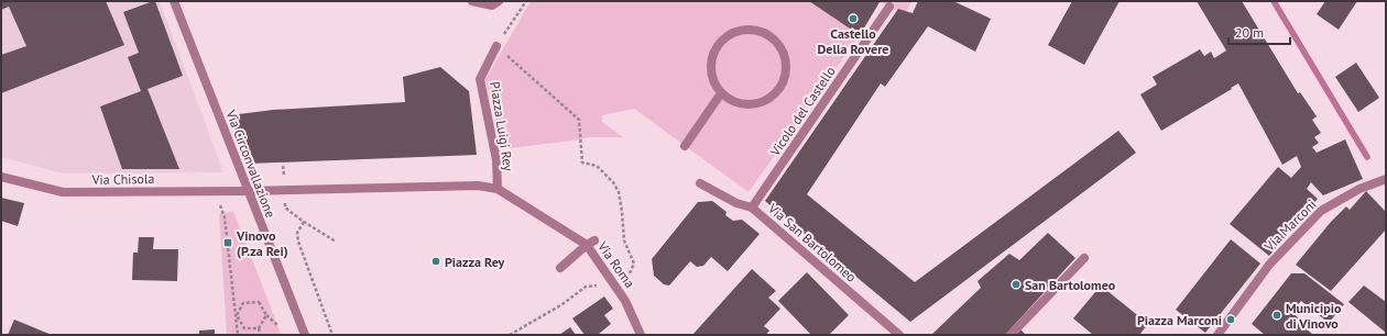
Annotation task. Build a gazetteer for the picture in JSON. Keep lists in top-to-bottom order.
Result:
{
  "streets": {
    "street": [
      "Vicolo del Castello",
      "Piazza Luigi Rey",
      "Via Circonvallazione",
      "Via Chisola",
      "Via Marconi",
      "Via San Bartolomeo",
      "Via Roma"
    ]
  },
  "crossings": [
    ["Vicolo del Castello", "Via San Bartolomeo"],
    ["Piazza Luigi Rey", "Via Chisola"],
    ["Piazza Luigi Rey", "Via Roma"],
    ["Via Circonvallazione", "Via Chisola"],
    ["Via Chisola", "Via Roma"]
  ],
  "places": {
    "other": [
      "Castello Della Rovere",
      "Piazza Rey",
      "San Bartolomeo",
      "Municipio di Vinovo",
      "Piazza Marconi"
    ],
    "transit": ["Vinovo (P.za Rei)"]
  },
  "scale_bar": "20 m"
}
